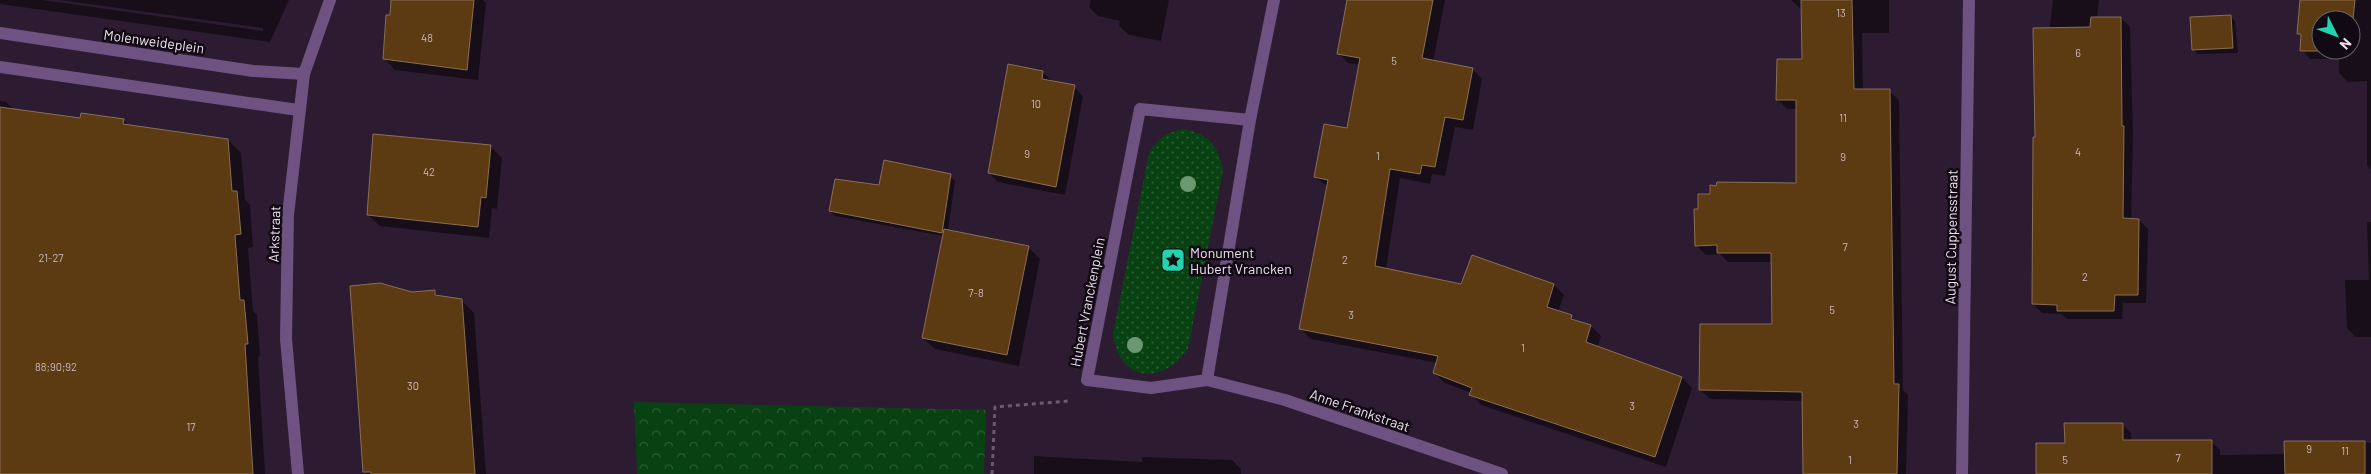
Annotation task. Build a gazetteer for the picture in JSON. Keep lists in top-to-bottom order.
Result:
{
  "streets": {
    "street": [
      "Molenweideplein",
      "Arkstraat",
      "August Cuppensstraat",
      "Hubert Vranckenplein",
      "Anne Frankstraat"
    ]
  },
  "crossings": [
    ["Molenweideplein", "Arkstraat"],
    ["Hubert Vranckenplein", "Anne Frankstraat"]
  ],
  "places": {
    "place": ["Monument Hubert Vrancken"]
  },
  "house_numbers": [
    "13",
    "48",
    "6",
    "5",
    "10",
    "11",
    "4",
    "9",
    "1",
    "9",
    "42",
    "7",
    "21-27",
    "2",
    "2",
    "7-8",
    "5",
    "3",
    "1",
    "88;90;92",
    "30",
    "3",
    "3",
    "17",
    "9",
    "11",
    "7",
    "1",
    "5"
  ],
  "north": "bottom right"
}
